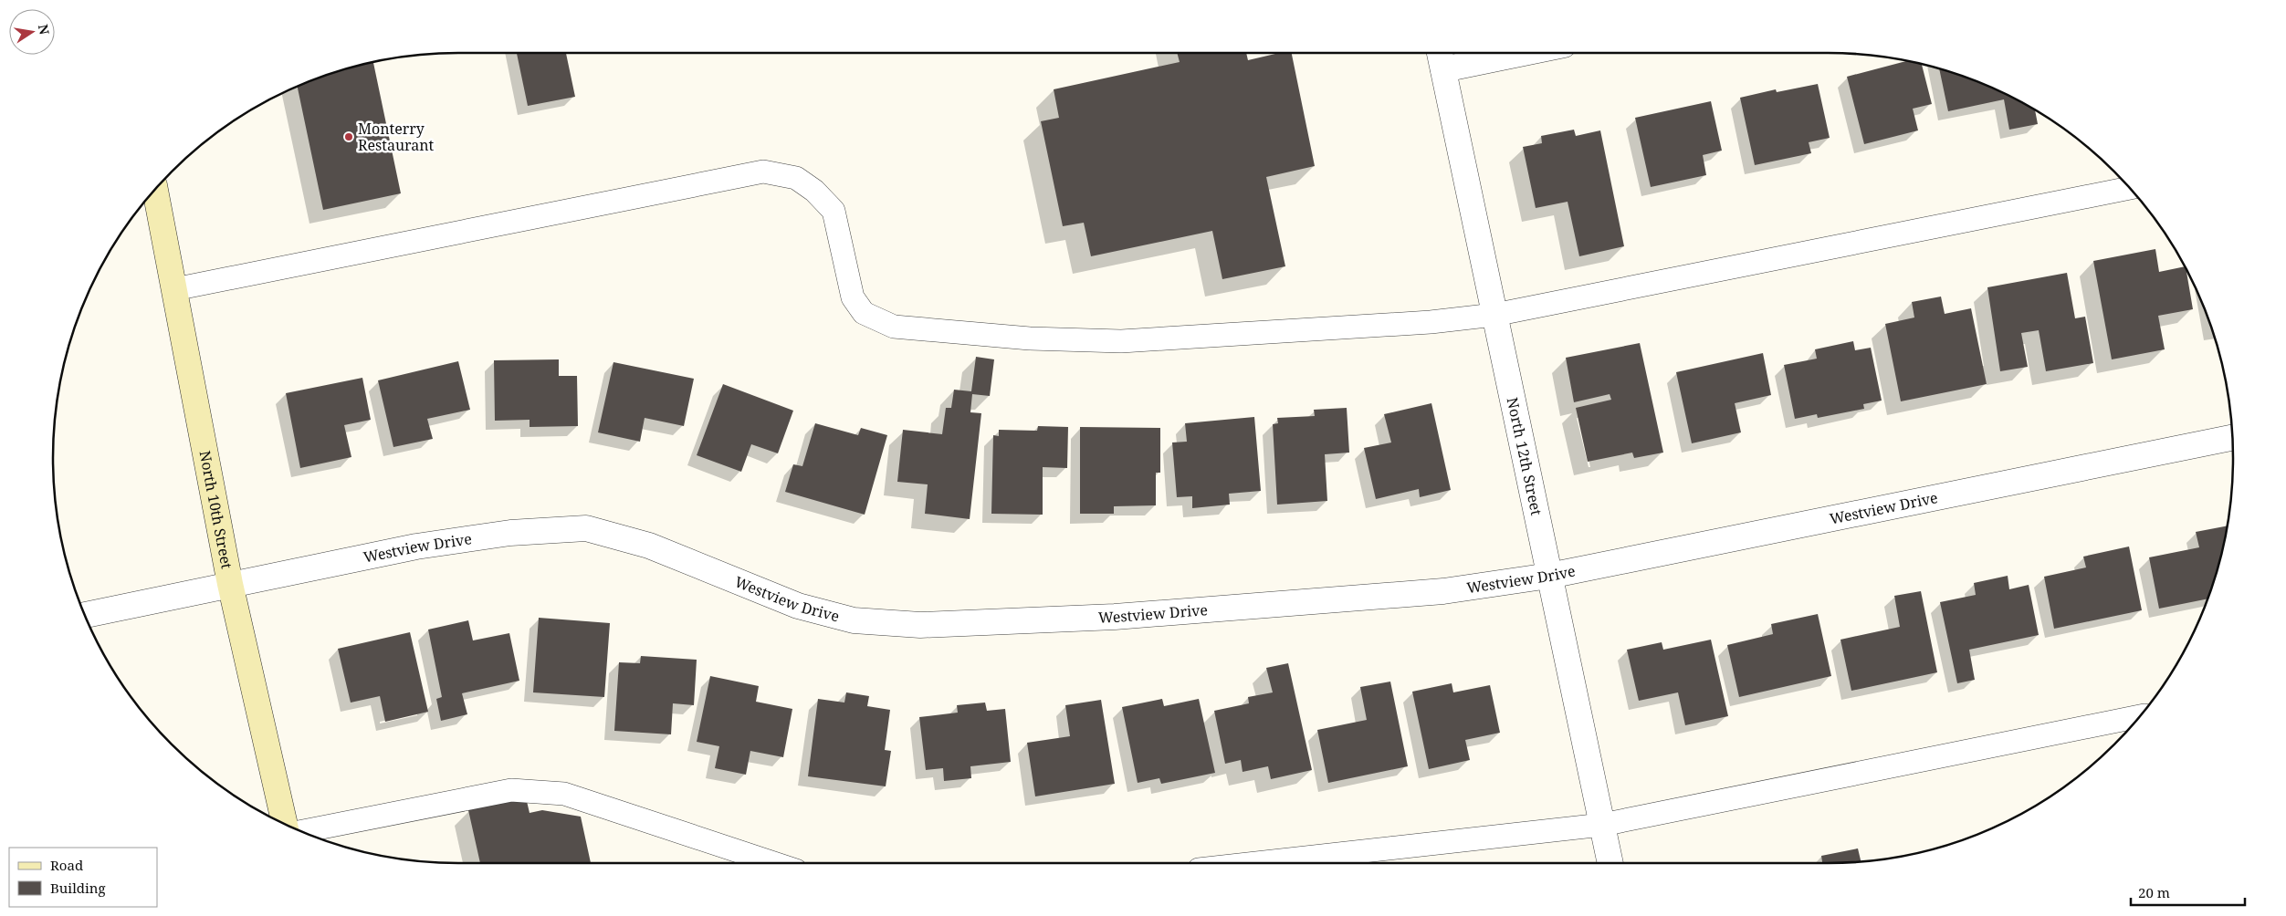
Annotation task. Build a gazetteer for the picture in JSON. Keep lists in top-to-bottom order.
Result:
{
  "streets": {
    "main road": ["North 10th Street"],
    "street": ["North 12th Street", "Westview Drive"]
  },
  "crossings": [
    ["North 12th Street", "Westview Drive"],
    ["Westview Drive", "North 10th Street"]
  ],
  "places": ["Monterry Restaurant"],
  "legend": ["Road", "Building"],
  "scale_bar": "20 m",
  "north": "right"
}
